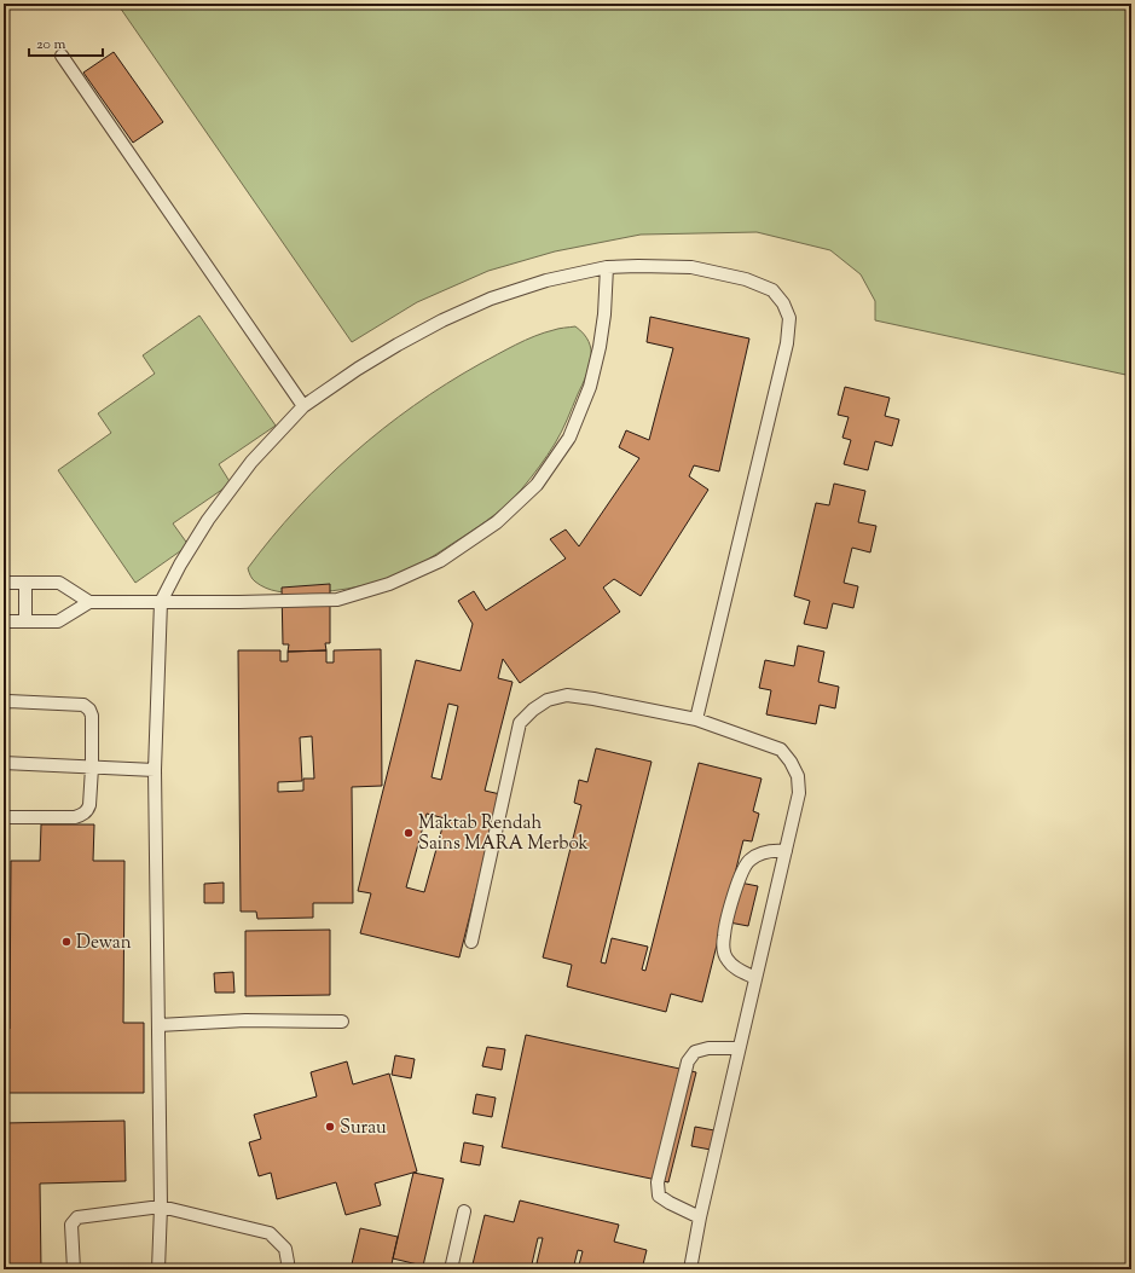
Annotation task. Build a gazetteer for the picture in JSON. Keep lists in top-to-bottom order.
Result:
{
  "places": ["Maktab Rendah Sains MARA Merbok", "Dewan", "Surau"],
  "scale_bar": "20 m"
}
